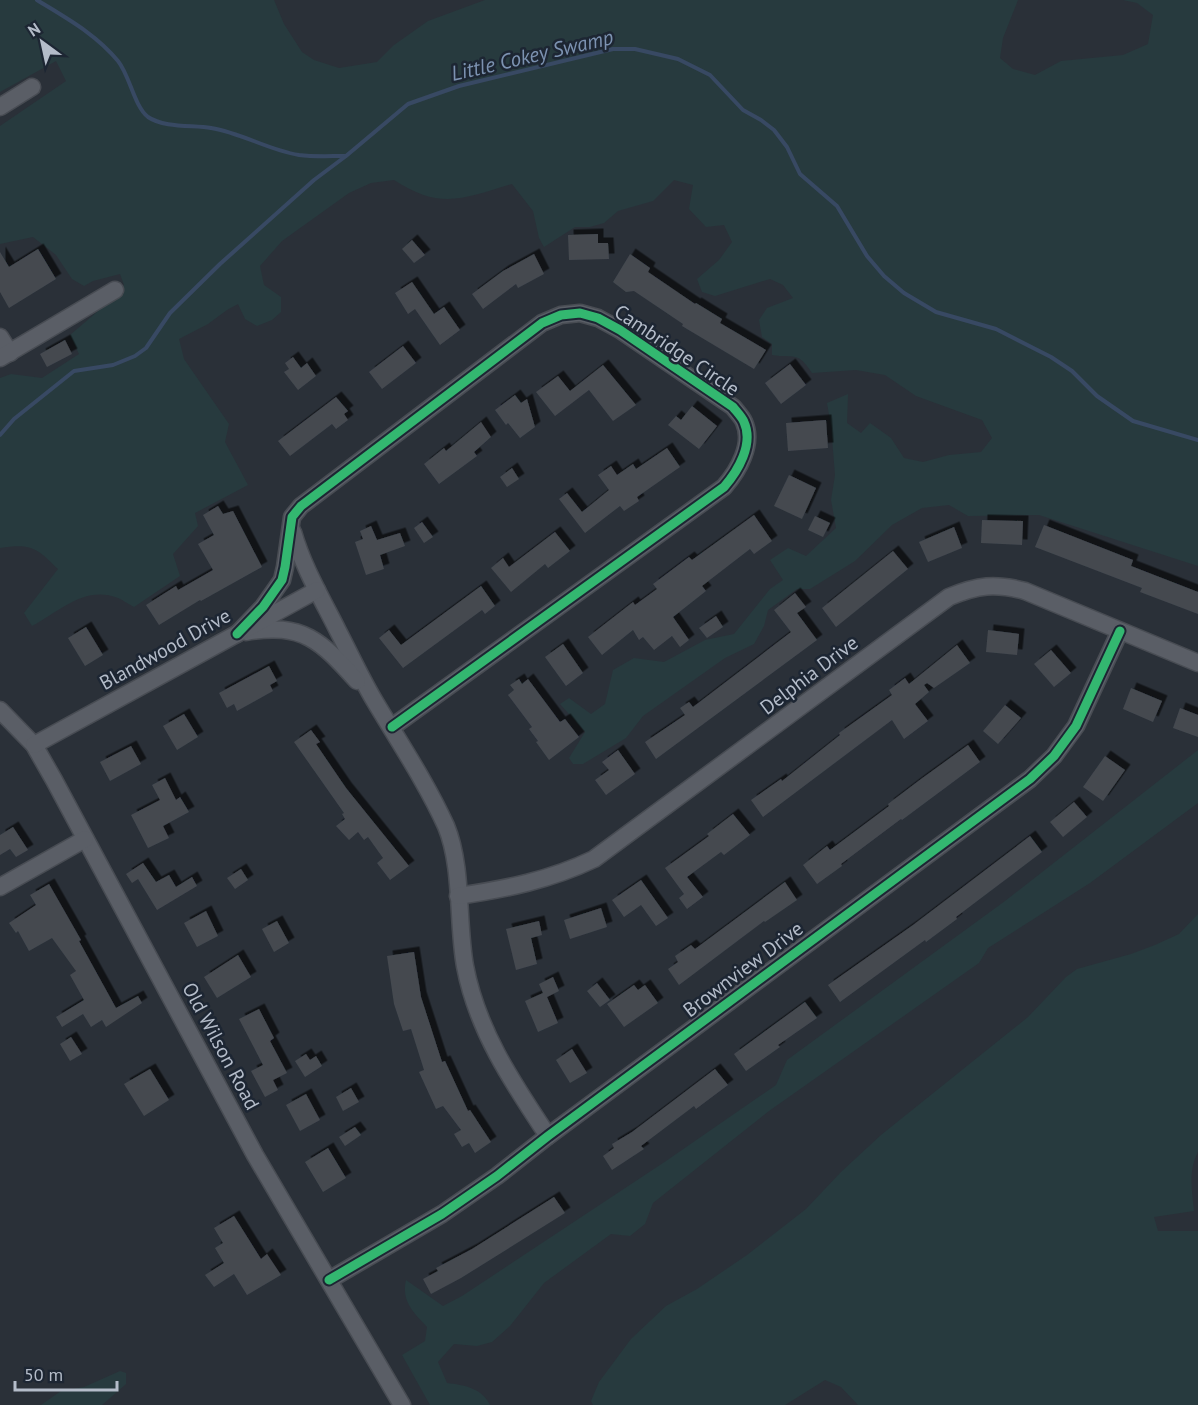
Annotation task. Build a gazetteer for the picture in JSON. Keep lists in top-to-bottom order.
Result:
{
  "streets": {
    "street": [
      "Cambridge Circle",
      "Blandwood Drive",
      "Delphia Drive",
      "Brownview Drive",
      "Old Wilson Road"
    ]
  },
  "crossings": [
    ["Cambridge Circle", "Blandwood Drive"],
    ["Blandwood Drive", "Old Wilson Road"],
    ["Delphia Drive", "Brownview Drive"],
    ["Brownview Drive", "Old Wilson Road"]
  ],
  "water": ["Little Cokey Swamp"],
  "scale_bar": "50 m",
  "north": "top left"
}
